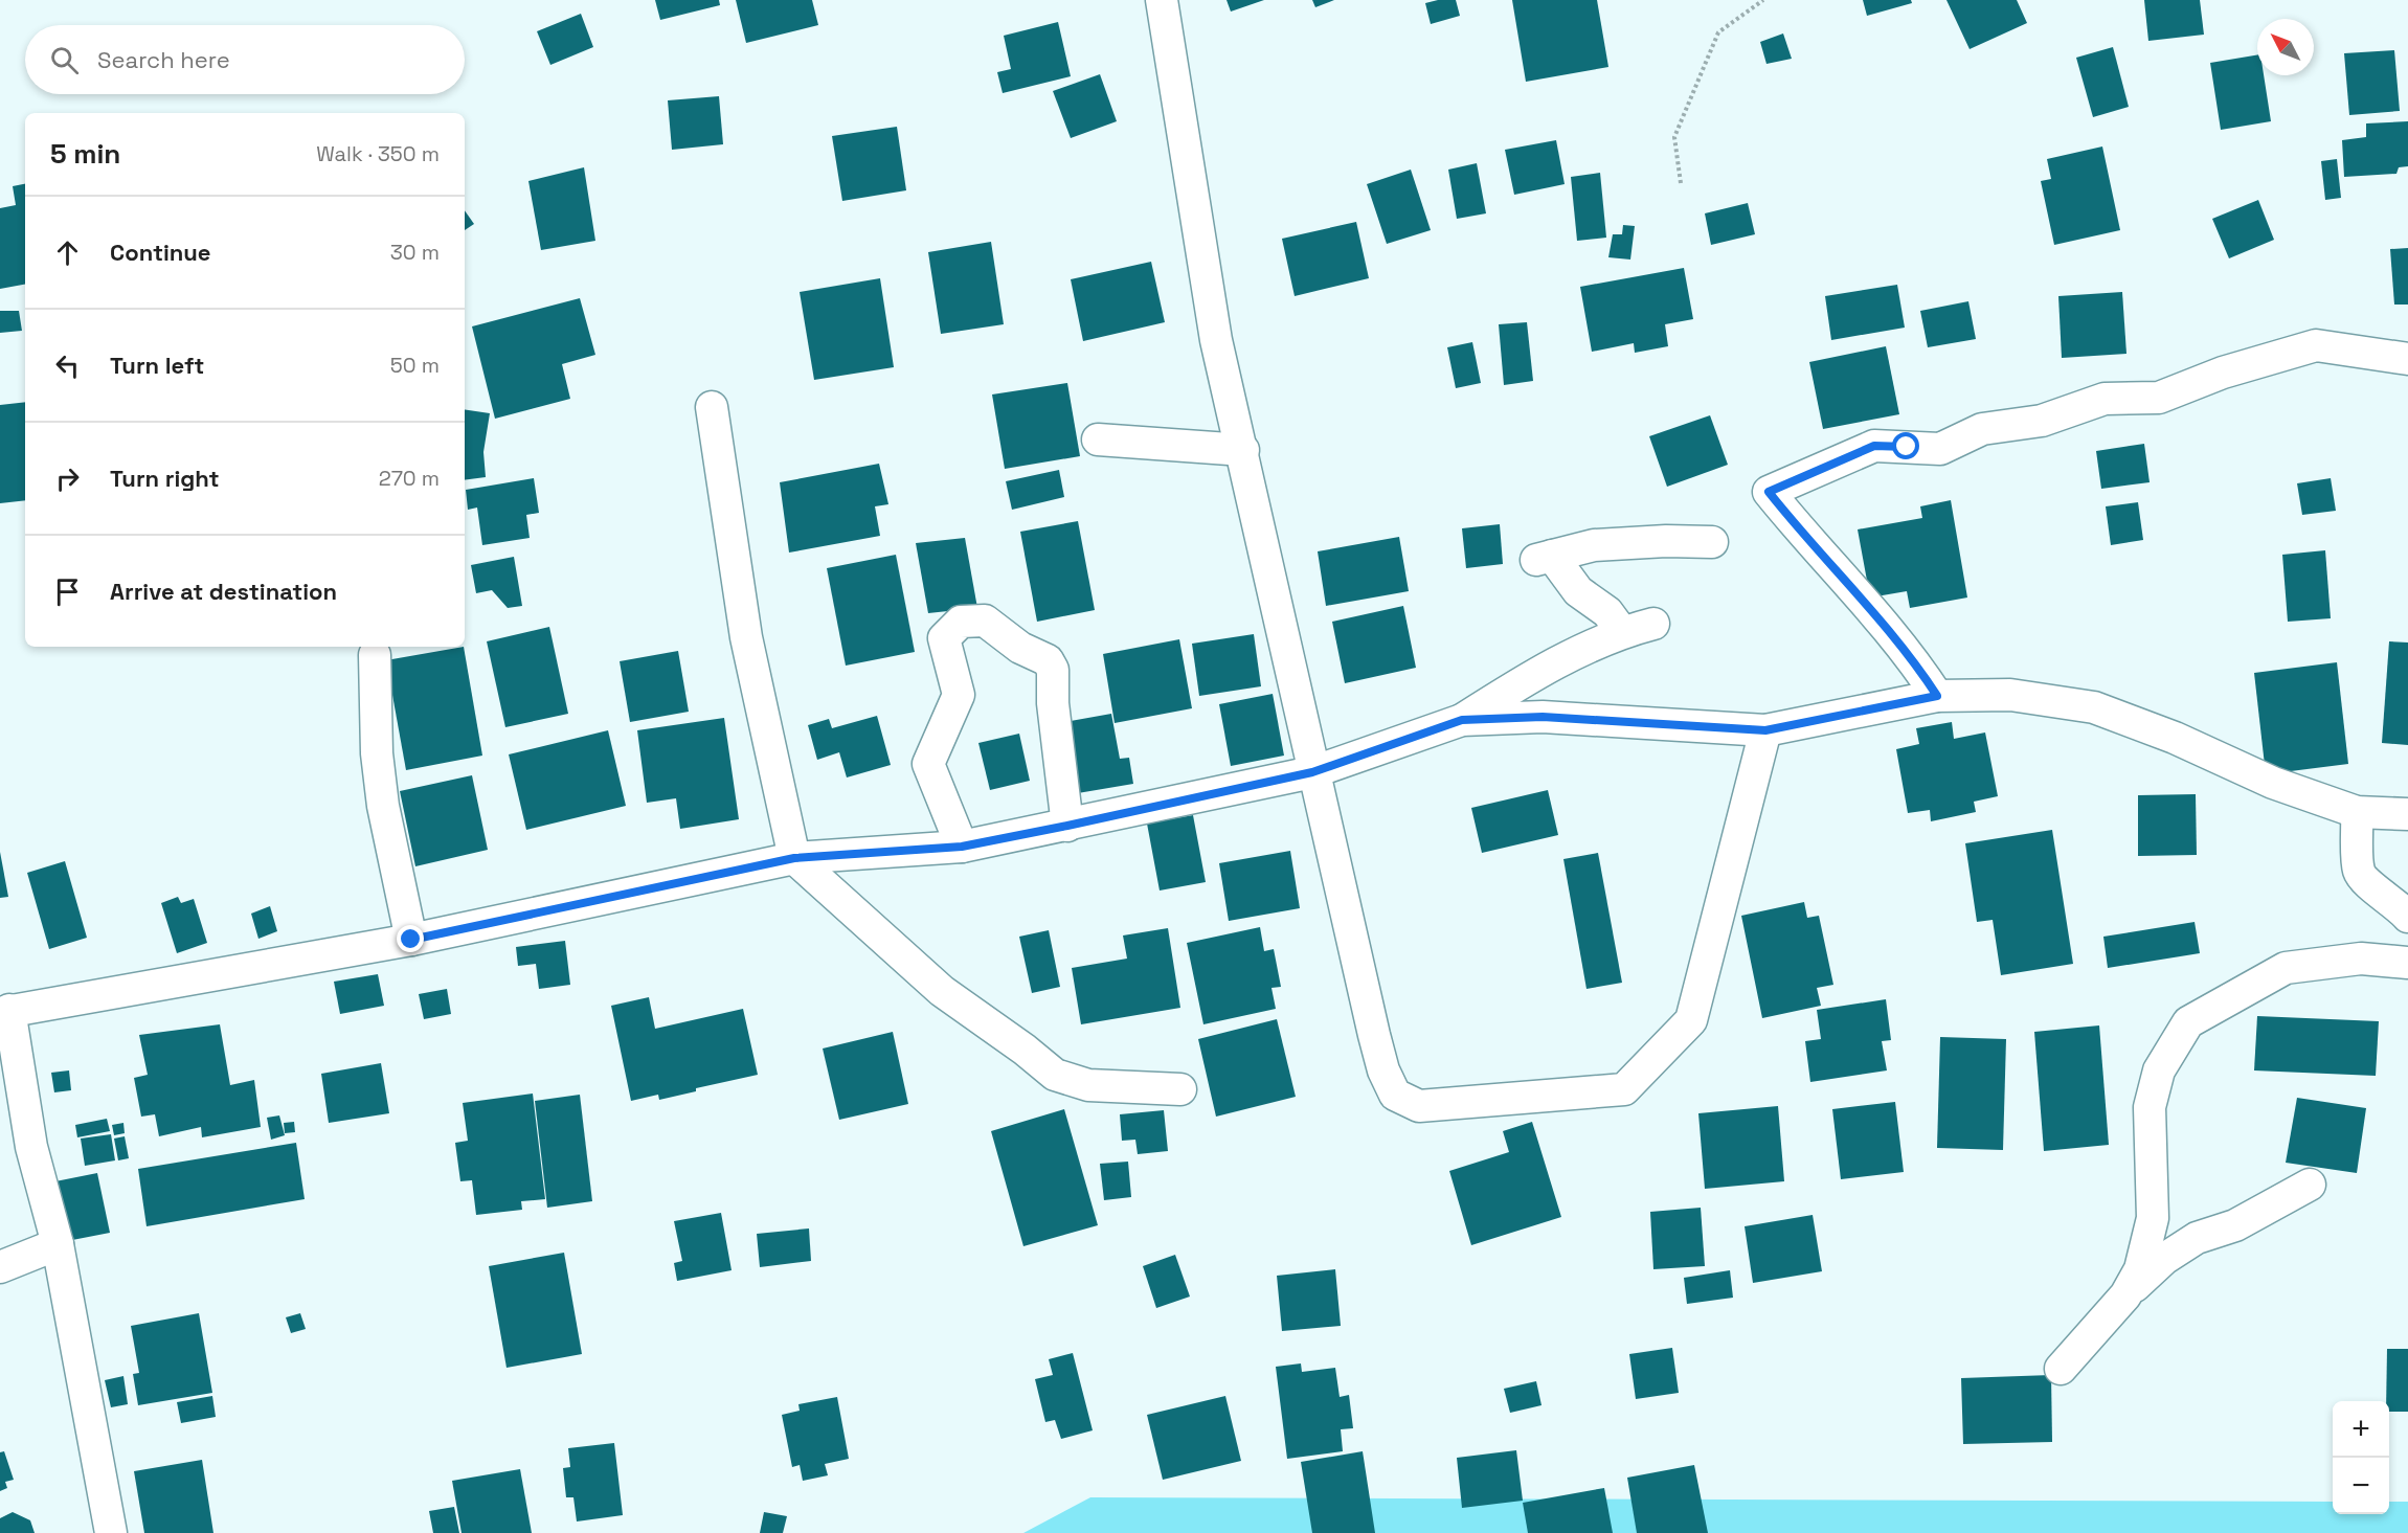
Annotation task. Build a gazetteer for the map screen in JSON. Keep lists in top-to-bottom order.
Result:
{
  "north": "top left",
  "page": {
    "search": "Search here",
    "heading": ["5 min", "Walk · 350 m"],
    "list": [
      ["Continue", "30 m"],
      ["Turn left", "50 m"],
      ["Turn right", "270 m"],
      "Arrive at destination"
    ],
    "map_buttons": ["+", "−"]
  }
}
